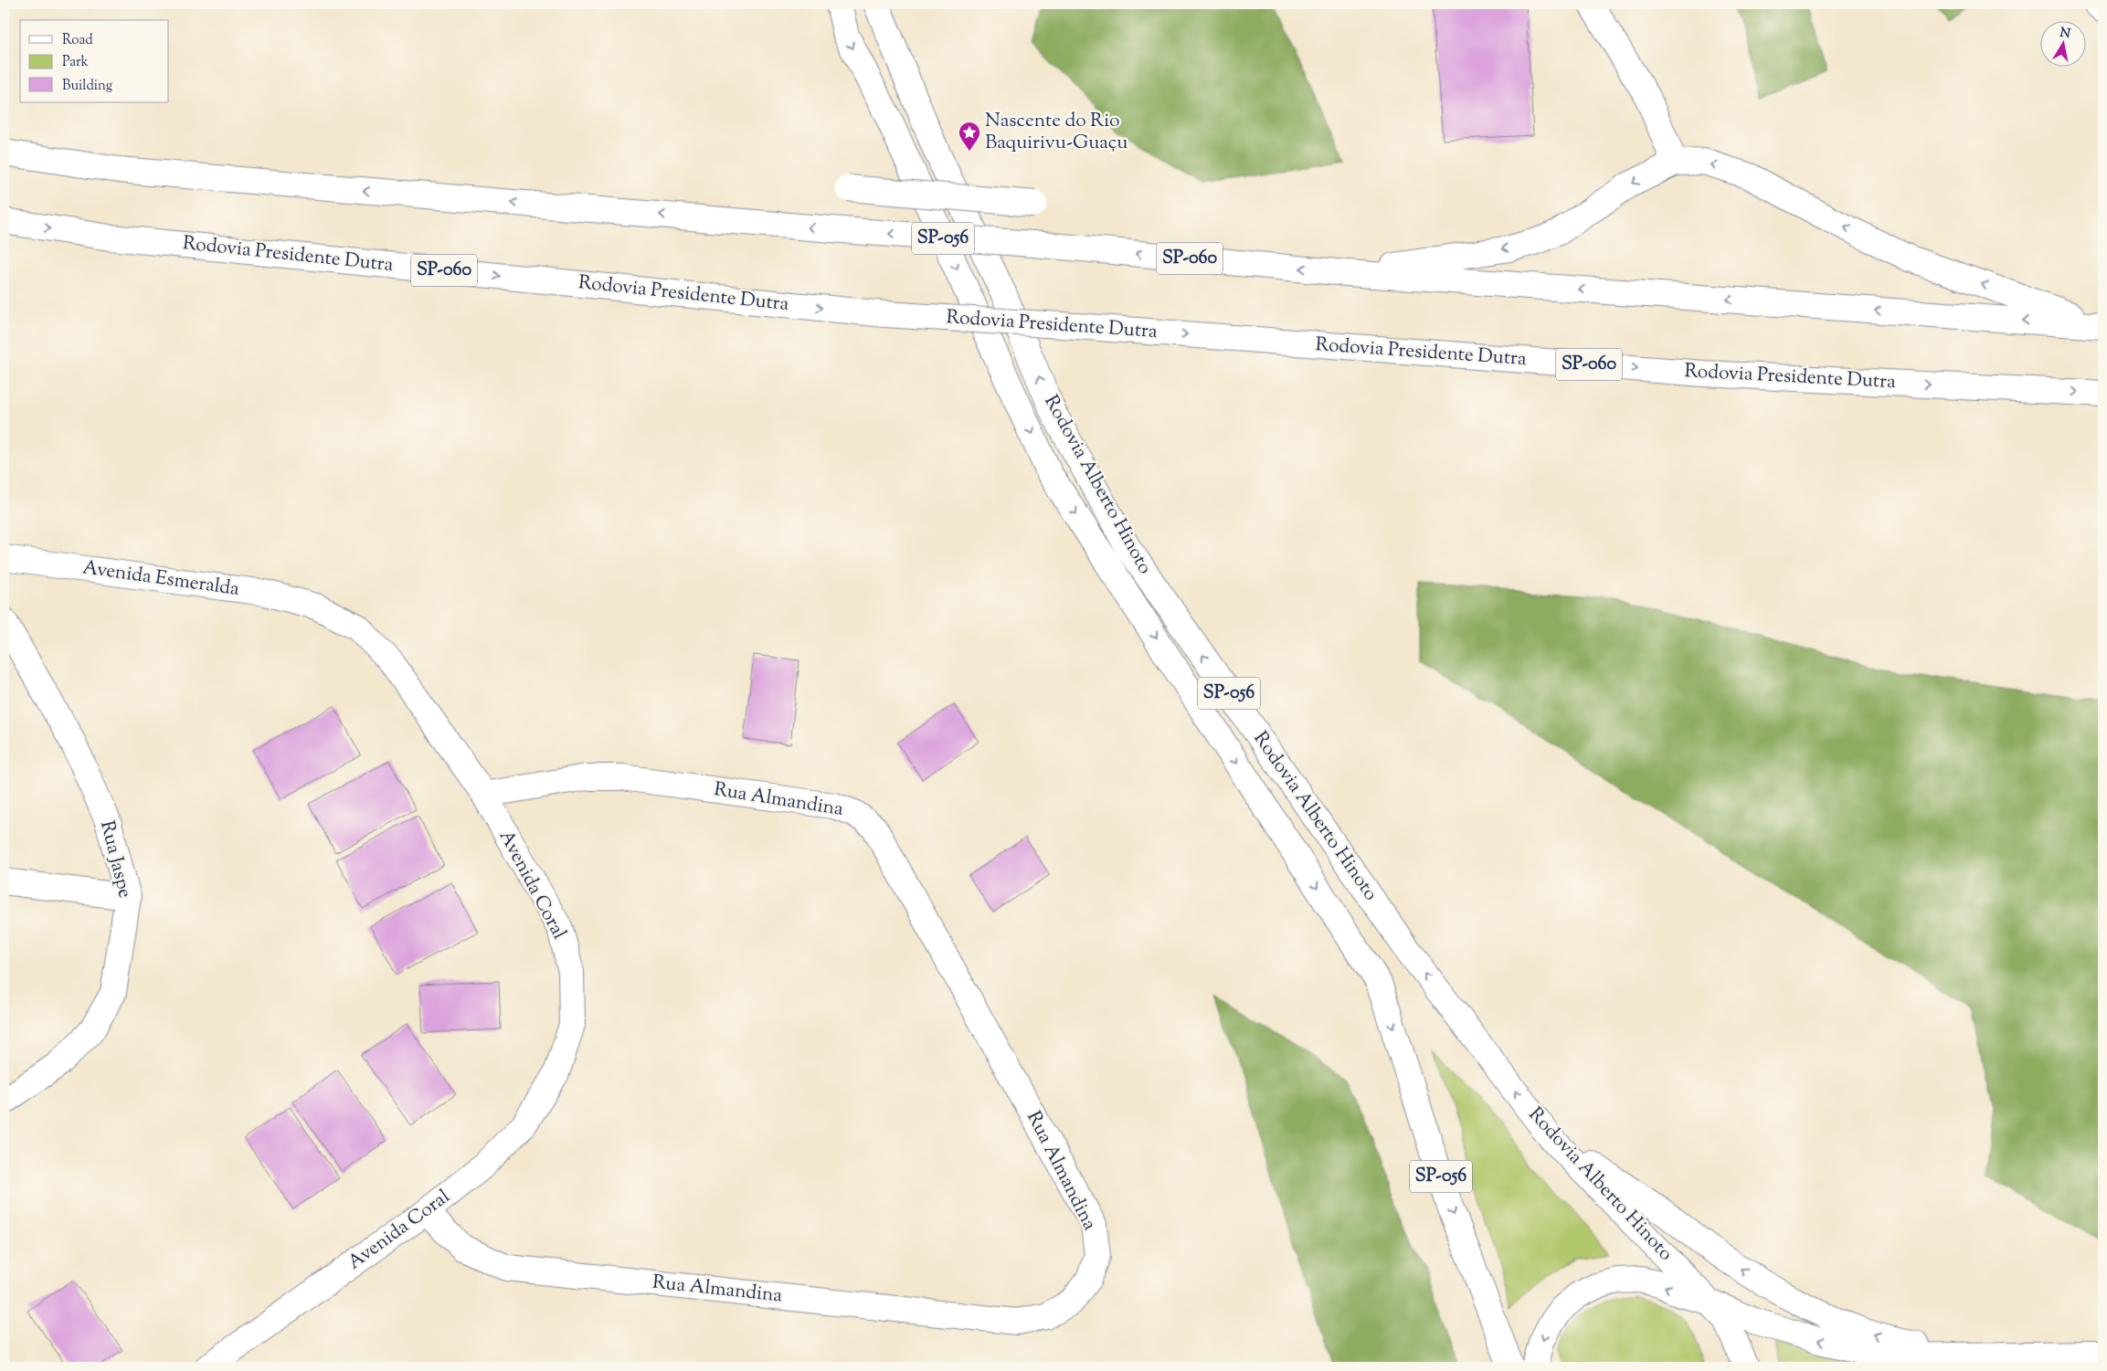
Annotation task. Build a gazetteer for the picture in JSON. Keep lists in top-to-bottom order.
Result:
{
  "streets": {
    "main road": [
      "SP-056",
      "Rodovia Presidente Dutra",
      "SP-060",
      "Rodovia Alberto Hinoto",
      "Avenida Esmeralda",
      "Rua Almandina",
      "Rua Jaspe",
      "Avenida Coral"
    ]
  },
  "crossings": [
    ["SP-056", "Rodovia Alberto Hinoto"],
    ["Avenida Esmeralda", "Avenida Coral"],
    ["Rua Almandina", "Avenida Coral"]
  ],
  "places": {
    "place": ["Nascente do Rio Baquirivu-Guaçu"]
  },
  "legend": ["Road", "Park", "Building"],
  "north": "top"
}
